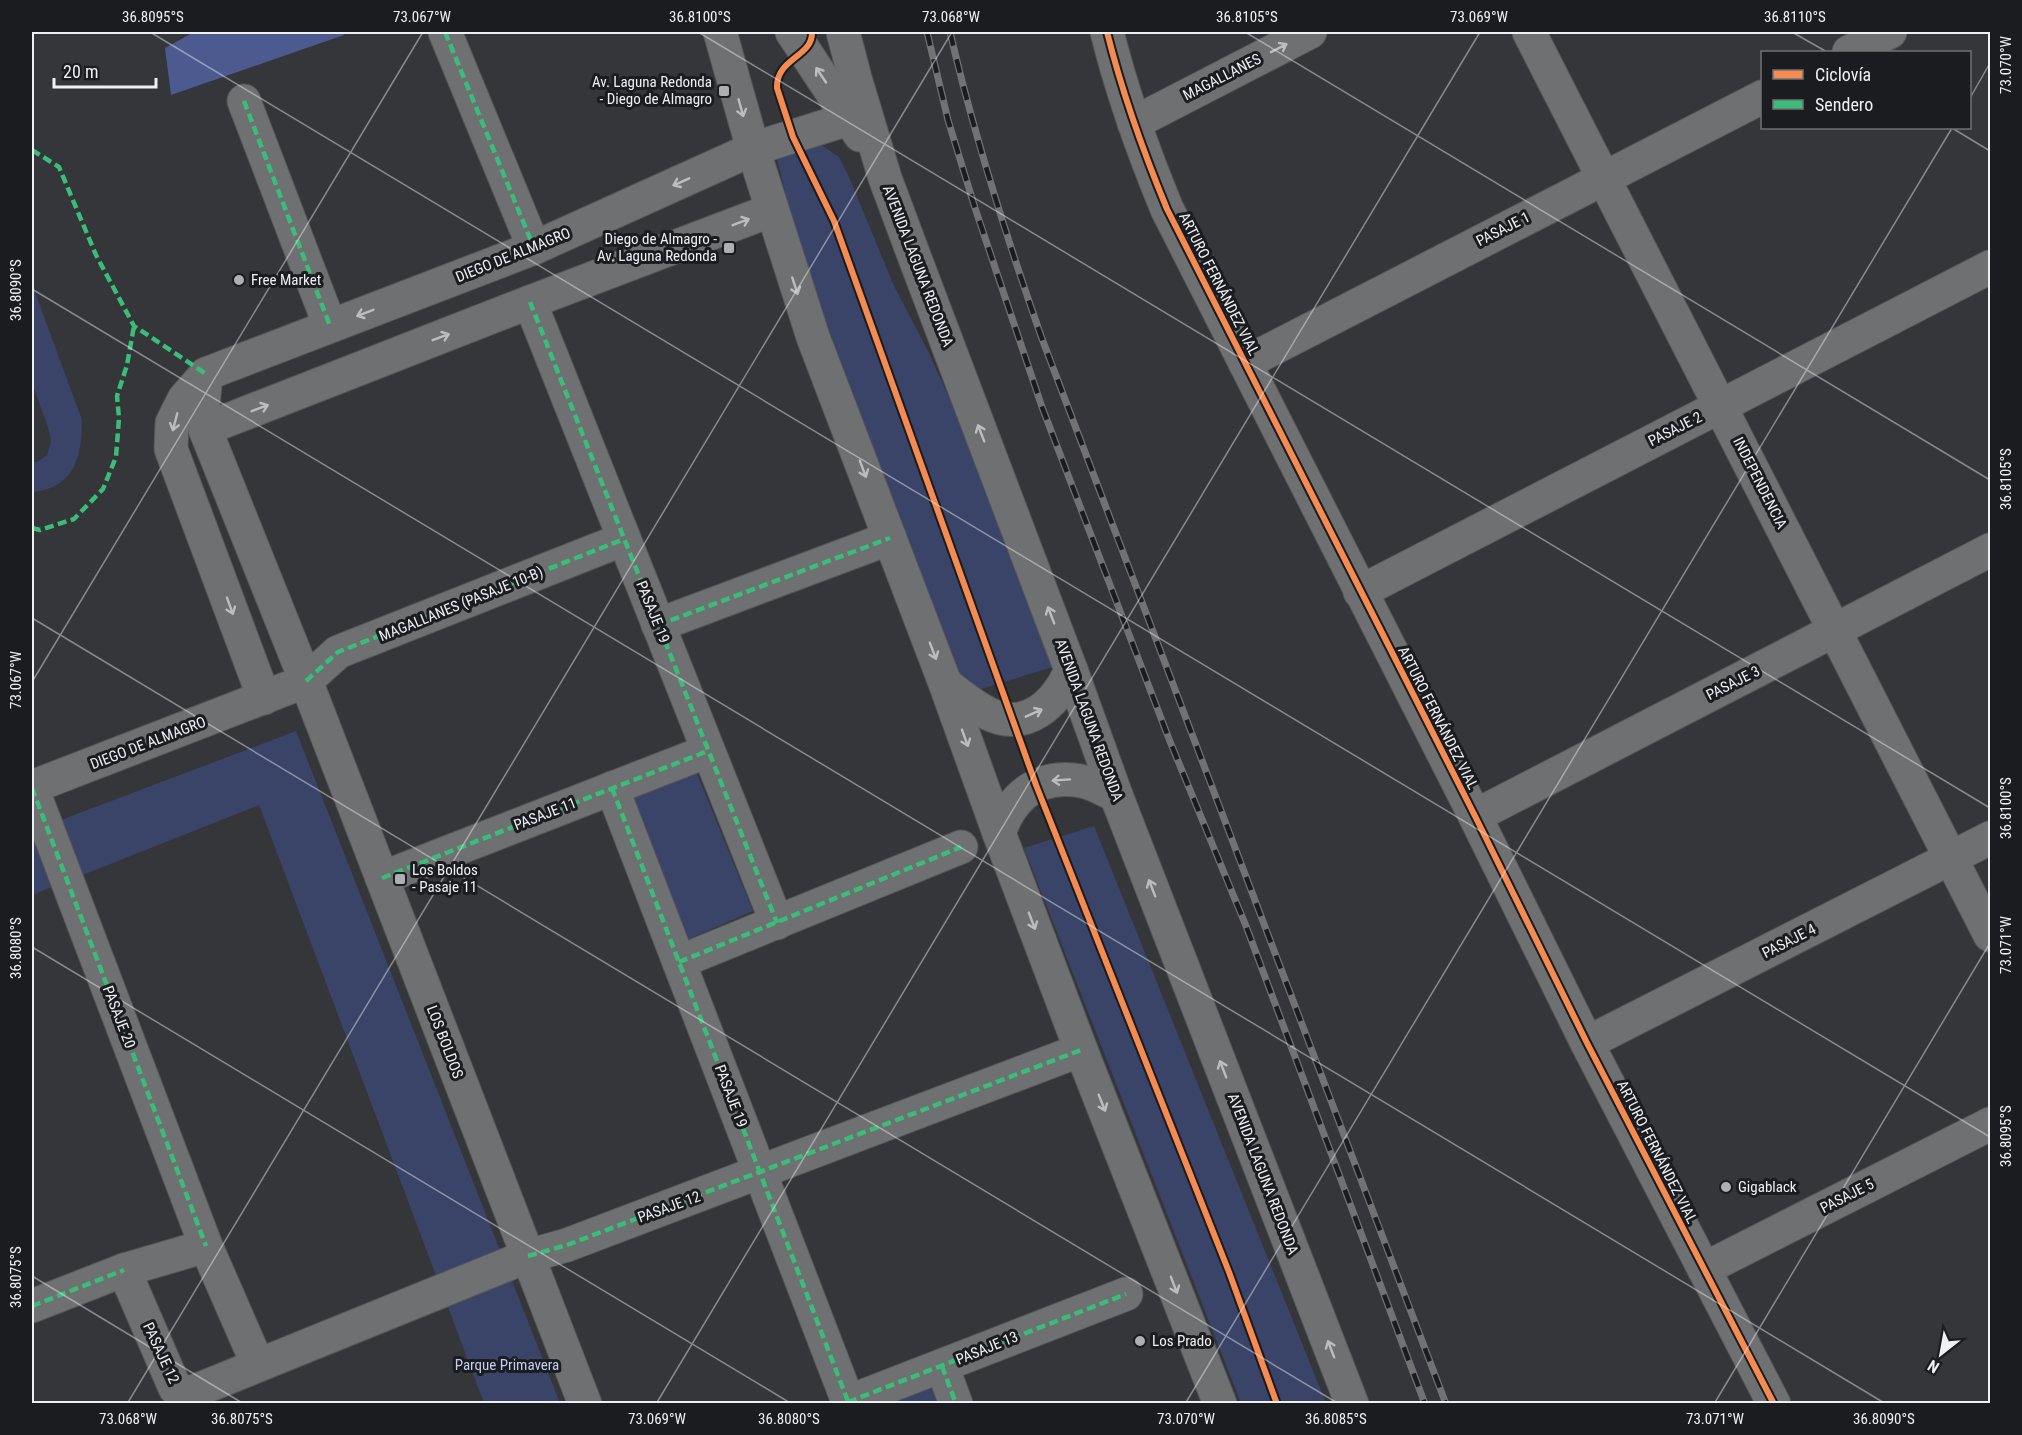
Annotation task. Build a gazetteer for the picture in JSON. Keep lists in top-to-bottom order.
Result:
{
  "streets": {
    "street": [
      "MAGALLANES",
      "PASAJE 1",
      "DIEGO DE ALMAGRO",
      "AVENIDA LAGUNA REDONDA",
      "ARTURO FERNÁNDEZ VIAL",
      "PASAJE 2",
      "INDEPENDENCIA",
      "MAGALLANES (PASAJE 10-B)",
      "PASAJE 19",
      "PASAJE 3",
      "PASAJE 11",
      "PASAJE 4",
      "PASAJE 20",
      "LOS BOLDOS",
      "PASAJE 5",
      "PASAJE 12",
      "PASAJE 13"
    ]
  },
  "crossings": [
    ["MAGALLANES", "ARTURO FERNÁNDEZ VIAL"],
    ["PASAJE 1", "ARTURO FERNÁNDEZ VIAL"],
    ["PASAJE 1", "INDEPENDENCIA"],
    ["DIEGO DE ALMAGRO", "MAGALLANES (PASAJE 10-B)"],
    ["DIEGO DE ALMAGRO", "PASAJE 20"],
    ["DIEGO DE ALMAGRO", "LOS BOLDOS"],
    ["ARTURO FERNÁNDEZ VIAL", "PASAJE 2"],
    ["ARTURO FERNÁNDEZ VIAL", "PASAJE 3"],
    ["ARTURO FERNÁNDEZ VIAL", "PASAJE 4"],
    ["ARTURO FERNÁNDEZ VIAL", "PASAJE 5"],
    ["PASAJE 2", "INDEPENDENCIA"],
    ["INDEPENDENCIA", "PASAJE 3"],
    ["INDEPENDENCIA", "PASAJE 4"],
    ["MAGALLANES (PASAJE 10-B)", "PASAJE 19"],
    ["MAGALLANES (PASAJE 10-B)", "LOS BOLDOS"],
    ["PASAJE 19", "PASAJE 11"],
    ["PASAJE 19", "PASAJE 12"],
    ["PASAJE 19", "PASAJE 13"],
    ["PASAJE 11", "LOS BOLDOS"],
    ["LOS BOLDOS", "PASAJE 12"]
  ],
  "one_way": ["MAGALLANES"],
  "parks": ["Parque Primavera"],
  "places": {
    "transit": ["Av. Laguna Redonda - Diego de Almagro", "Diego de Almagro - Av. Laguna Redonda", "Los Boldos - Pasaje 11"],
    "other": ["Free Market", "Gigablack", "Los Prado"]
  },
  "legend": ["Ciclovía", "Sendero"],
  "scale_bar": "20 m",
  "north": "bottom left",
  "coordinates": [
    "36.8095°S",
    "73.067°W",
    "36.8100°S",
    "73.068°W",
    "36.8105°S",
    "73.069°W",
    "36.8110°S",
    "73.070°W",
    "36.8090°S",
    "73.071°W",
    "36.8080°S",
    "36.8075°S",
    "36.8085°S"
  ]
}
